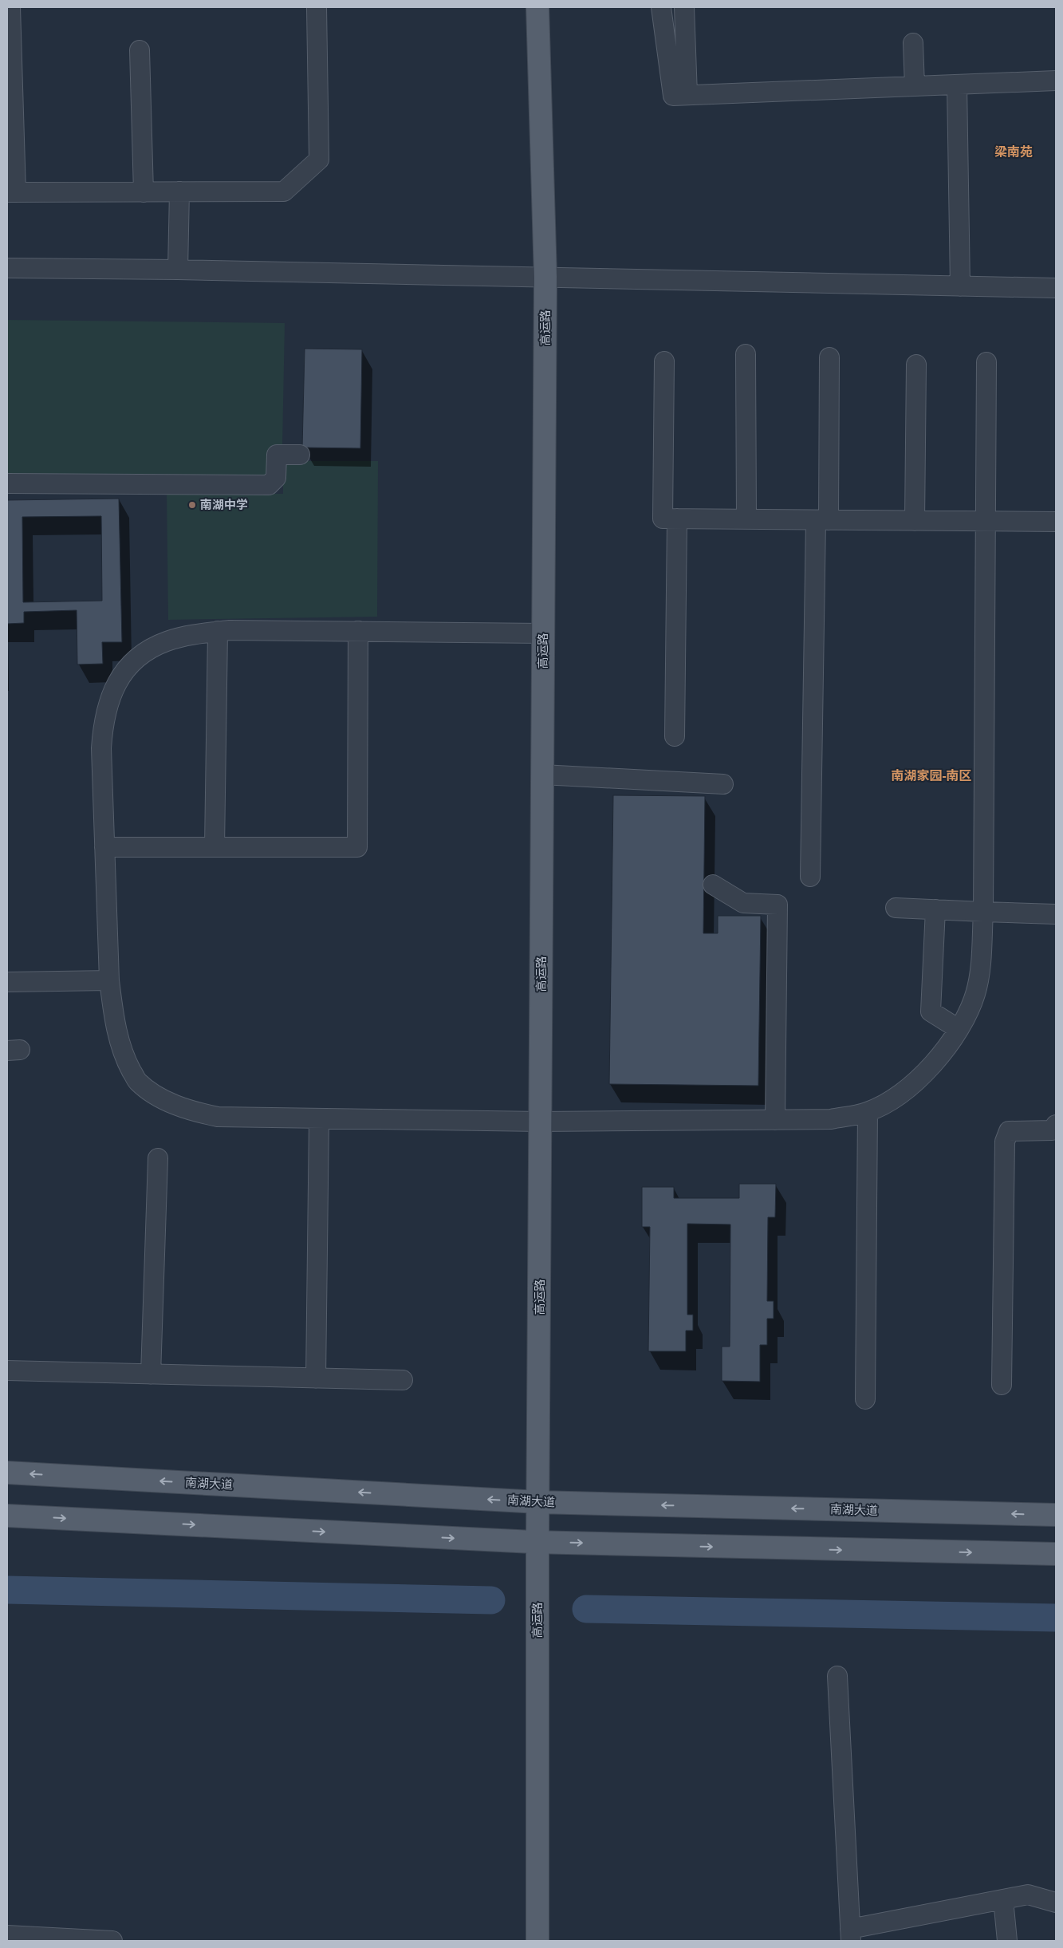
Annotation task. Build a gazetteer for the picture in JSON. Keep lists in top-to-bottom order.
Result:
{
  "streets": {
    "main road": ["高运路", "南湖大道"]
  },
  "crossings": [
    ["高运路", "南湖大道"]
  ],
  "districts": ["梁南苑", "南湖家园-南区"],
  "places": ["南湖中学"]
}
